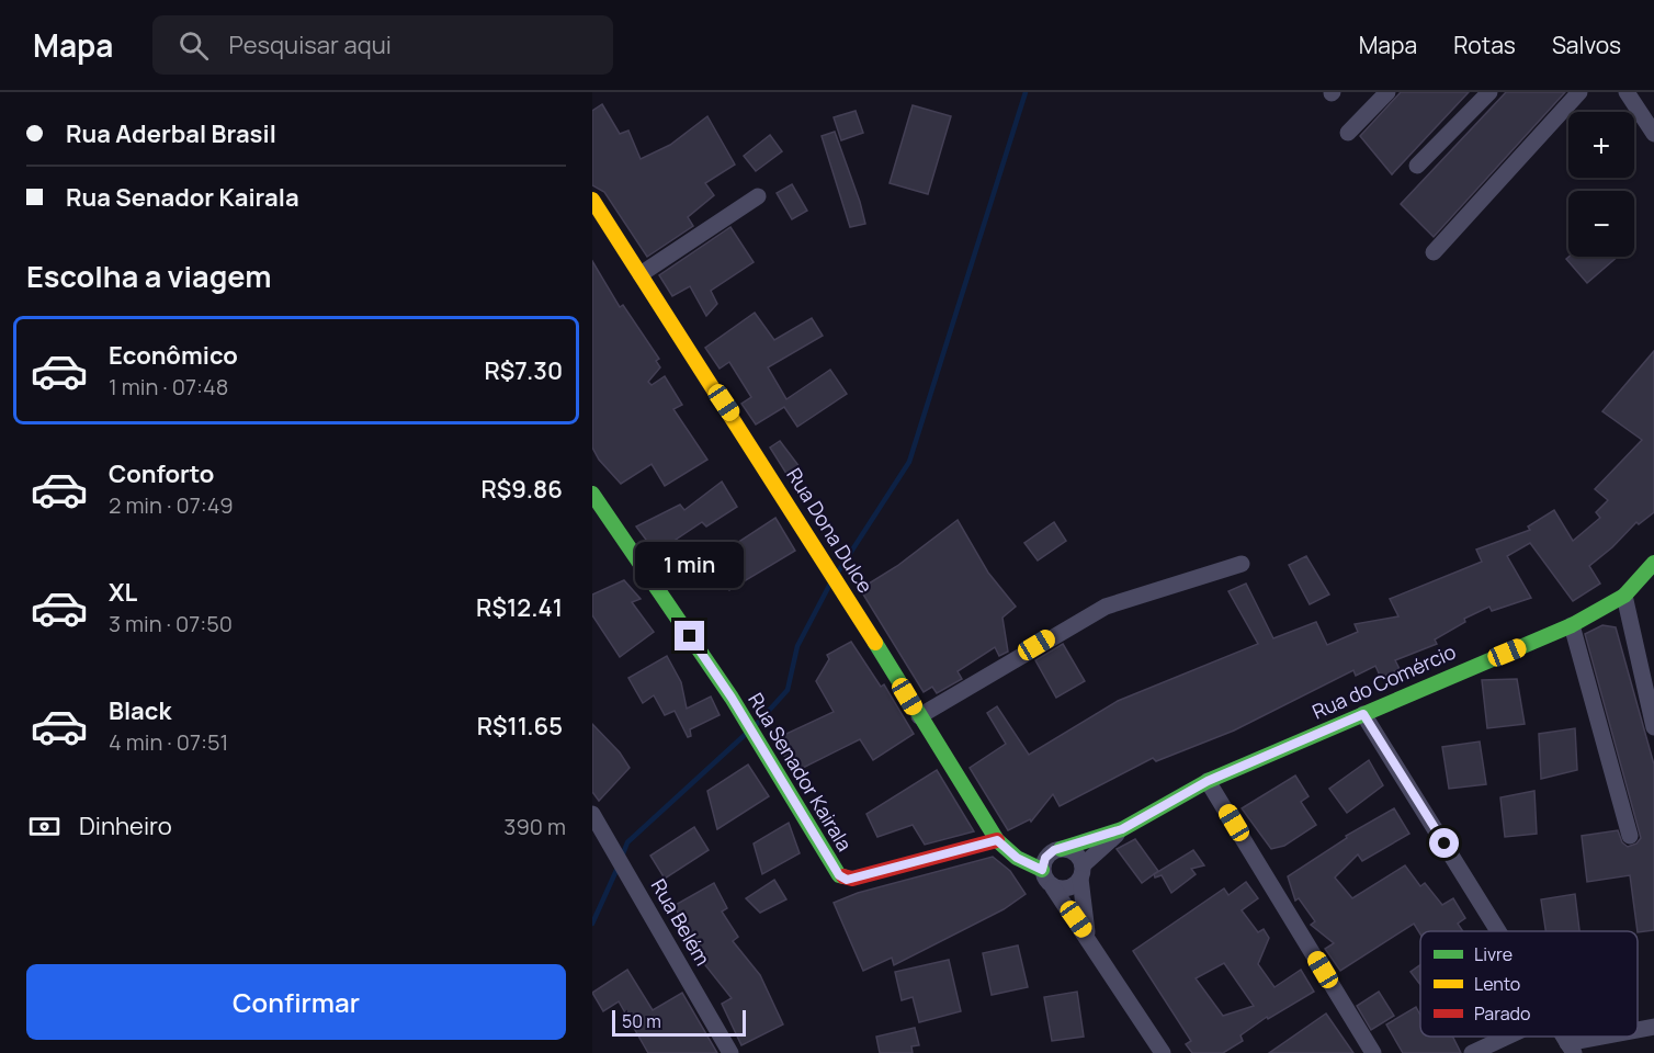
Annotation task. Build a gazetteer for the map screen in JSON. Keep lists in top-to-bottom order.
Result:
{
  "streets": {
    "street": [
      "Rua Dona Dulce",
      "Rua do Comércio",
      "Rua Senador Kairala",
      "Rua Belém"
    ]
  },
  "crossings": [
    ["Rua Dona Dulce", "Rua do Comércio"],
    ["Rua Dona Dulce", "Rua Senador Kairala"]
  ],
  "legend": ["Livre", "Lento", "Parado"],
  "scale_bar": "50 m",
  "page": {
    "header": "Mapa",
    "search": "Pesquisar aqui",
    "nav": ["Mapa", "Rotas", "Salvos"],
    "banner": ["Rua Aderbal Brasil", "Rua Senador Kairala"],
    "map_buttons": ["+", "−"],
    "heading": "Escolha a viagem",
    "list": [
      {
        "name": "Econômico",
        "note": "1 min · 07:48",
        "value": "R$7.30"
      },
      {
        "name": "Conforto",
        "note": "2 min · 07:49",
        "value": "R$9.86"
      },
      {
        "name": "XL",
        "note": "3 min · 07:50",
        "value": "R$12.41"
      },
      {
        "name": "Black",
        "note": "4 min · 07:51",
        "value": "R$11.65"
      }
    ],
    "bubble": "1 min",
    "pay": ["Dinheiro", "390 m"],
    "buttons": "Confirmar",
    "scale": "50 m"
  }
}
